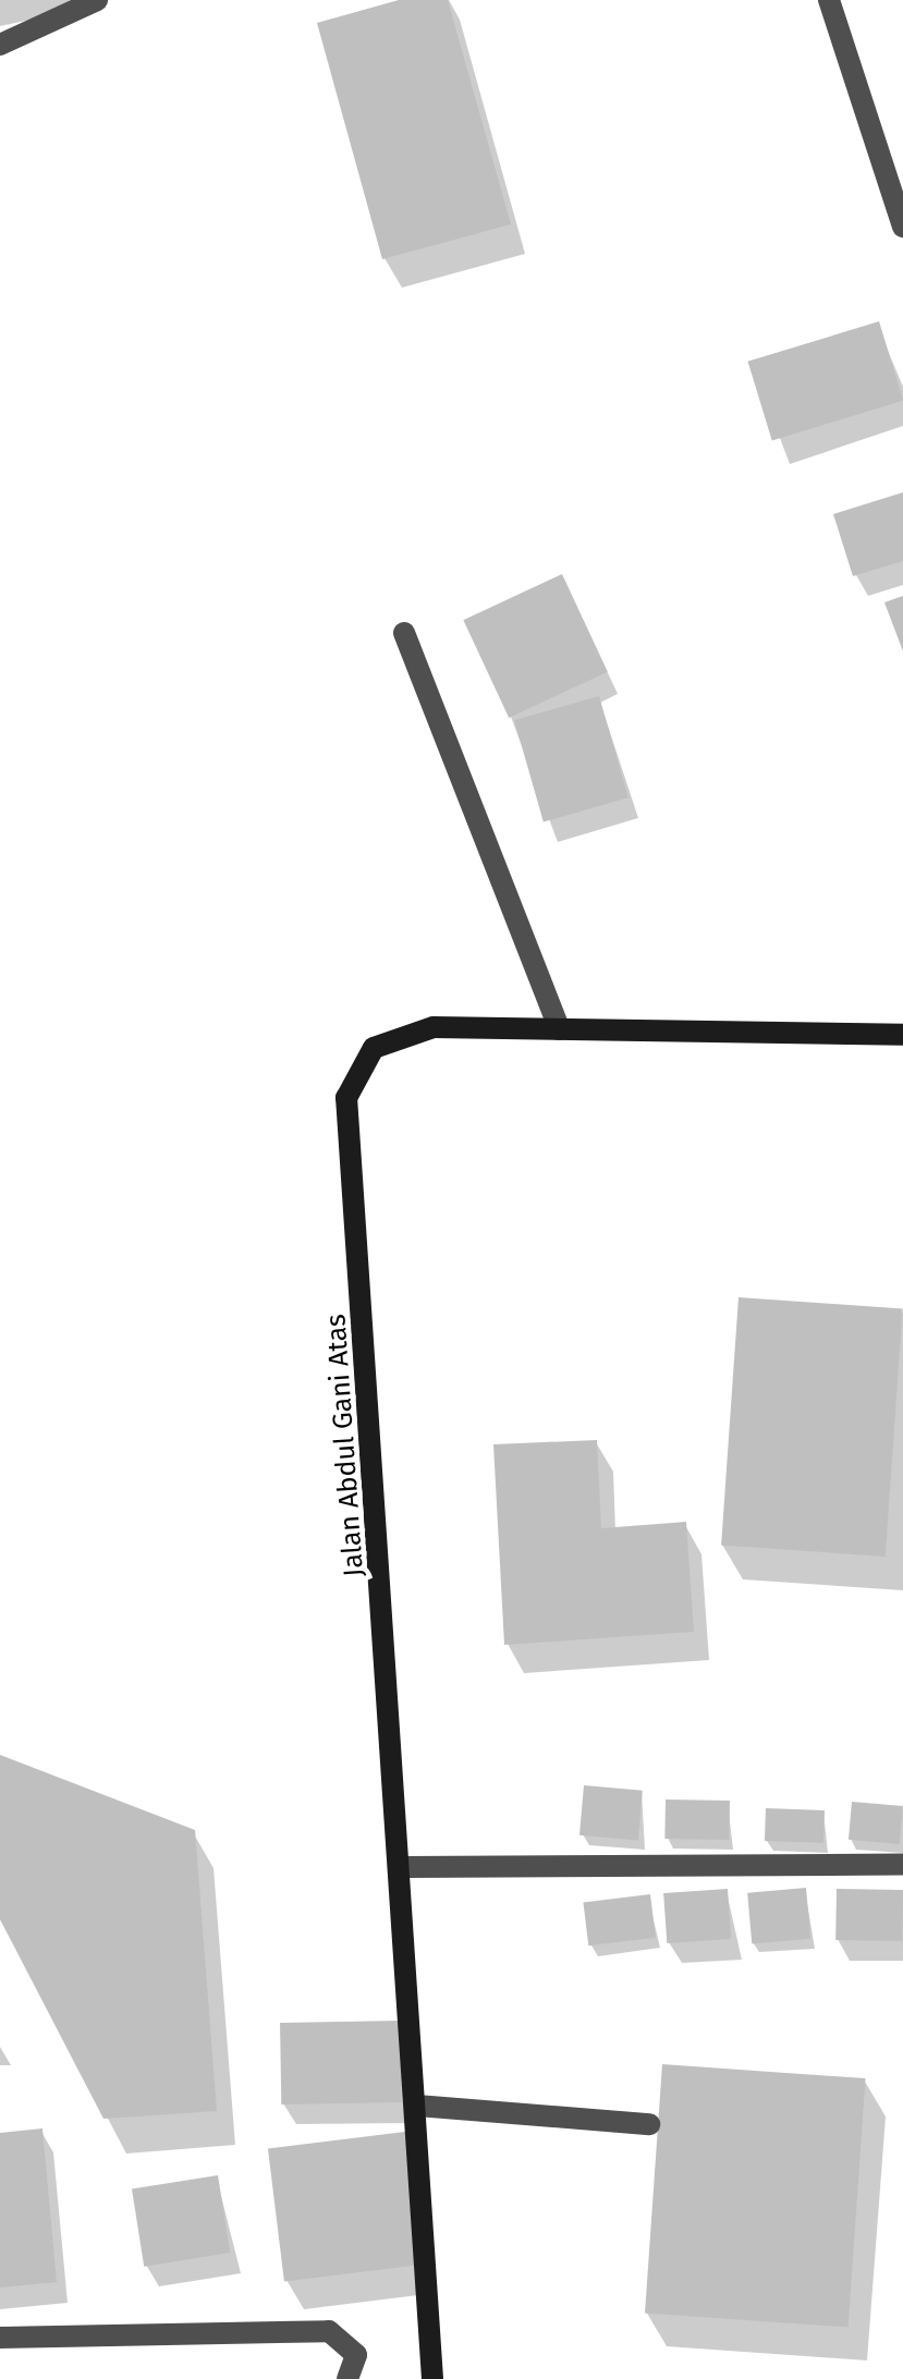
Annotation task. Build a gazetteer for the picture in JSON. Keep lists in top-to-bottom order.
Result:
{
  "streets": {
    "street": ["Jalan Abdul Gani Atas"]
  }
}
